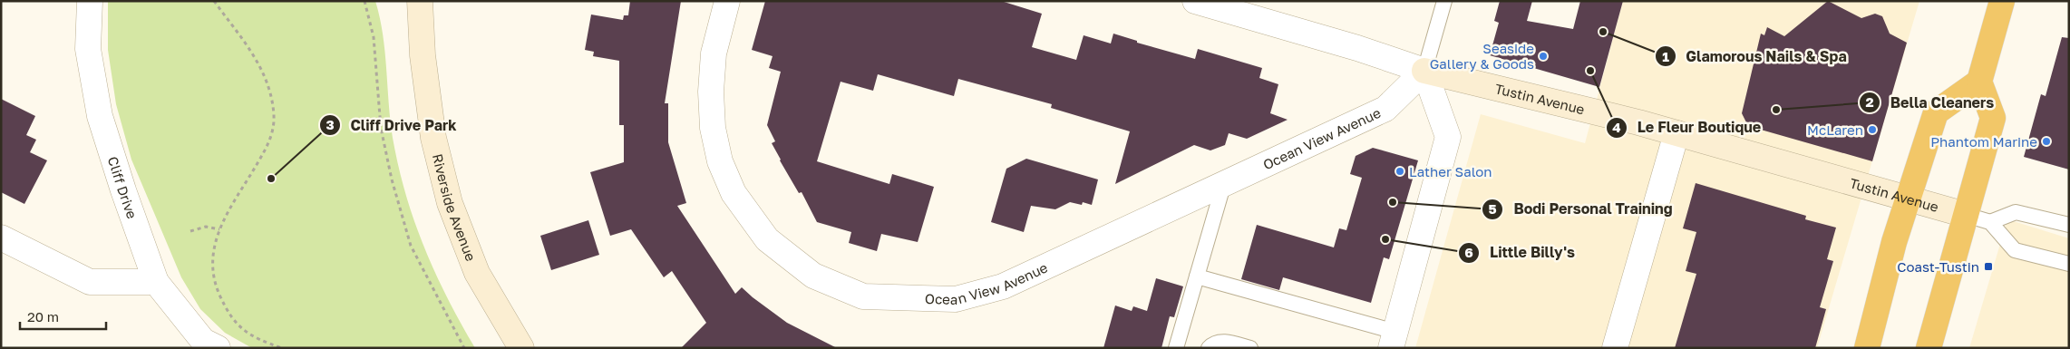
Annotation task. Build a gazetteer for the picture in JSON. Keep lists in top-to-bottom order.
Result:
{
  "streets": {
    "street": [
      "Tustin Avenue",
      "Ocean View Avenue",
      "Cliff Drive",
      "Riverside Avenue"
    ]
  },
  "crossings": [
    ["Tustin Avenue", "Ocean View Avenue"]
  ],
  "places": {
    "other": [
      "Glamorous Nails & Spa",
      "Seaside Gallery & Goods",
      "Le Fleur Boutique",
      "Bella Cleaners",
      "McLaren",
      "Phantom Marine",
      "Lather Salon",
      "Cliff Drive Park",
      "Bodi Personal Training",
      "Little Billy's"
    ],
    "transit": ["Coast-Tustin"]
  },
  "scale_bar": "20 m"
}
